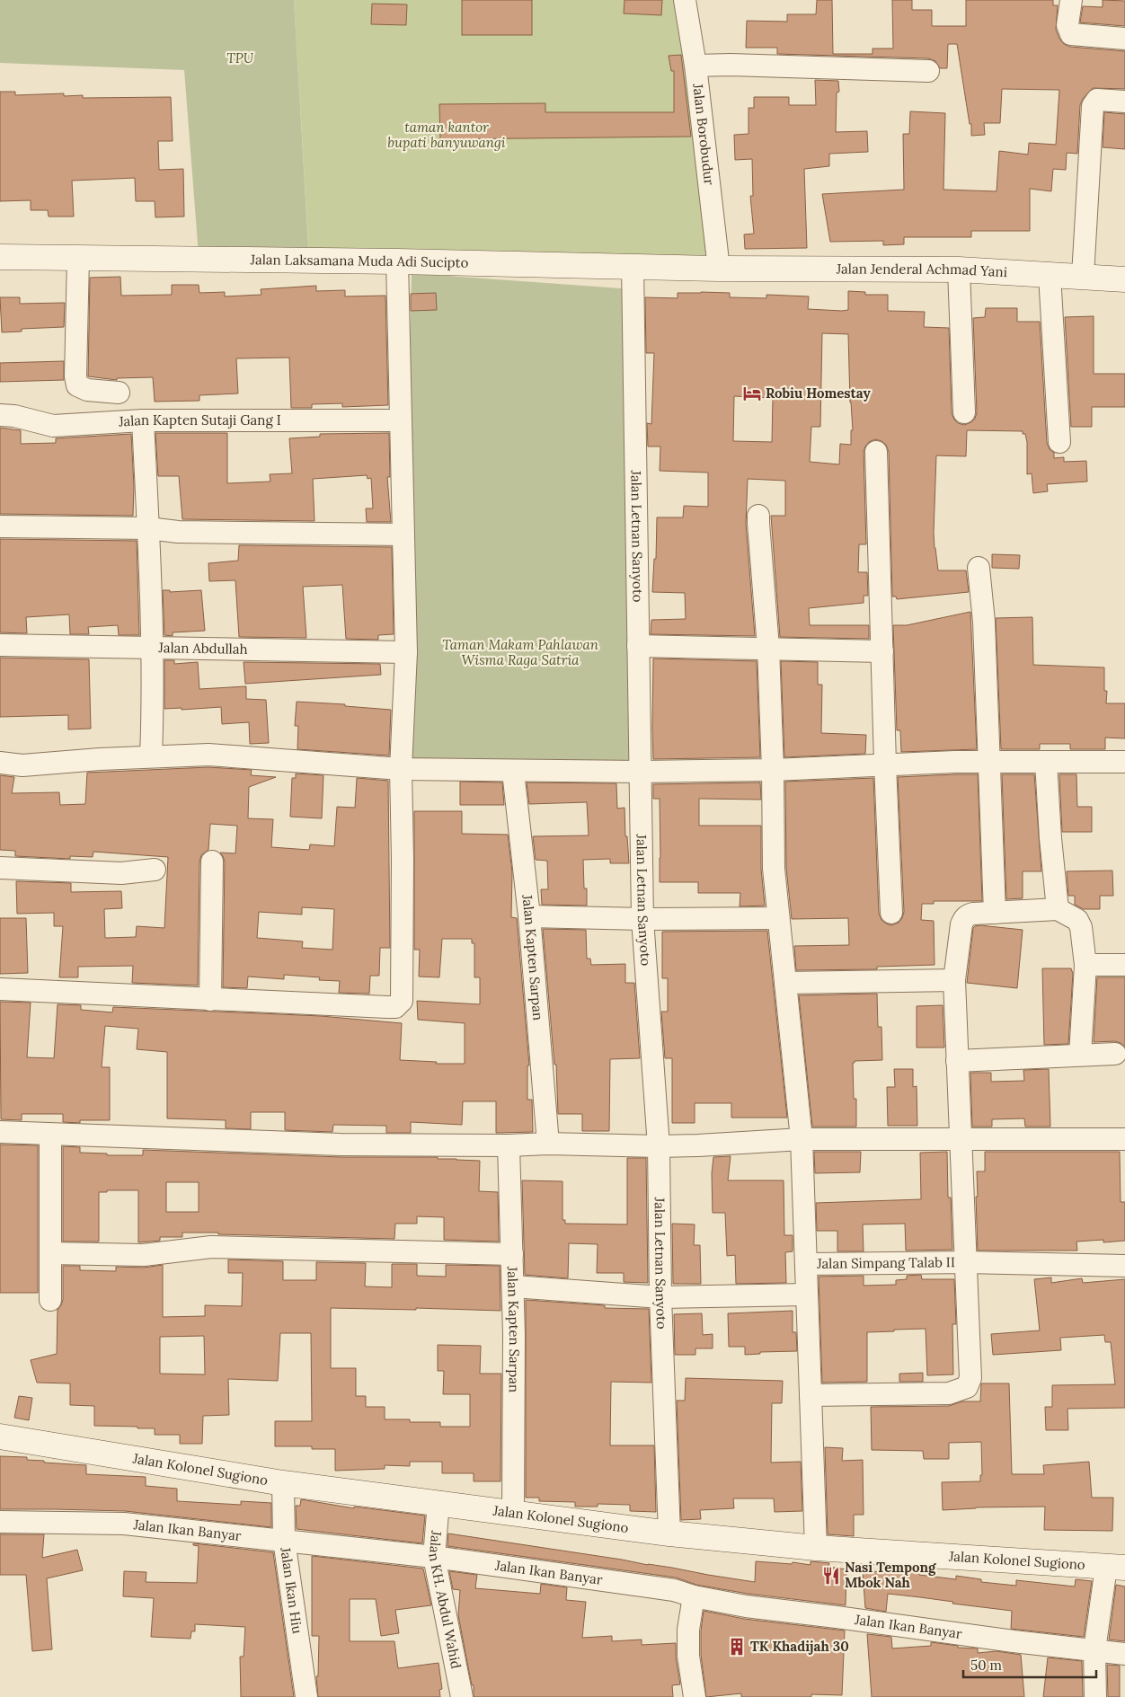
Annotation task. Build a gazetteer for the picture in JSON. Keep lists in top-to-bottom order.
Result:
{
  "streets": {
    "main road": ["Jalan Laksamana Muda Adi Sucipto", "Jalan Jenderal Achmad Yani", "Jalan Kolonel Sugiono"],
    "street": [
      "Jalan Borobudur",
      "Jalan Kapten Sutaji Gang I",
      "Jalan Letnan Sanyoto",
      "Jalan Abdullah",
      "Jalan Kapten Sarpan",
      "Jalan Simpang Talab II",
      "Jalan Ikan Banyar",
      "Jalan Ikan Hiu",
      "Jalan KH. Abdul Wahid"
    ]
  },
  "crossings": [
    ["Jalan Borobudur", "Jalan Laksamana Muda Adi Sucipto"],
    ["Jalan Borobudur", "Jalan Jenderal Achmad Yani"],
    ["Jalan Laksamana Muda Adi Sucipto", "Jalan Jenderal Achmad Yani"],
    ["Jalan Laksamana Muda Adi Sucipto", "Jalan Letnan Sanyoto"],
    ["Jalan Letnan Sanyoto", "Jalan Kolonel Sugiono"],
    ["Jalan Kapten Sarpan", "Jalan Kolonel Sugiono"],
    ["Jalan Kolonel Sugiono", "Jalan Ikan Hiu"],
    ["Jalan Kolonel Sugiono", "Jalan KH. Abdul Wahid"],
    ["Jalan Ikan Banyar", "Jalan Ikan Hiu"],
    ["Jalan Ikan Banyar", "Jalan KH. Abdul Wahid"]
  ],
  "parks": ["TPU", "taman kantor bupati banyuwangi", "Taman Makam Pahlawan Wisma Raga Satria"],
  "places": {
    "hotel": ["Robiu Homestay"],
    "restaurant": ["Nasi Tempong Mbok Nah"],
    "building": ["TK Khadijah 30"]
  },
  "scale_bar": "50 m"
}
